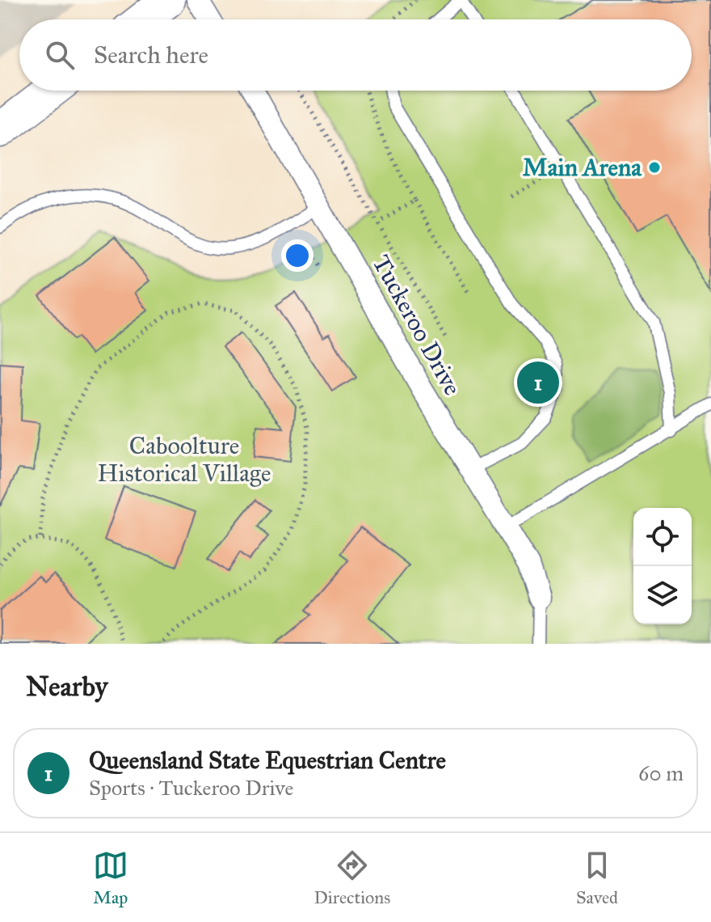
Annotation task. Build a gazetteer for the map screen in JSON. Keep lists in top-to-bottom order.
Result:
{
  "streets": {
    "street": ["Tuckeroo Drive"]
  },
  "parks": ["Caboolture Historical Village"],
  "places": ["Main Arena"],
  "page": {
    "search": "Search here",
    "pins": "1",
    "heading": "Nearby",
    "list": [
      {
        "mark": "1",
        "name": "Queensland State Equestrian Centre",
        "note": "Sports · Tuckeroo Drive",
        "value": "60 m"
      }
    ],
    "nav": ["Map", "Directions", "Saved"]
  }
}
